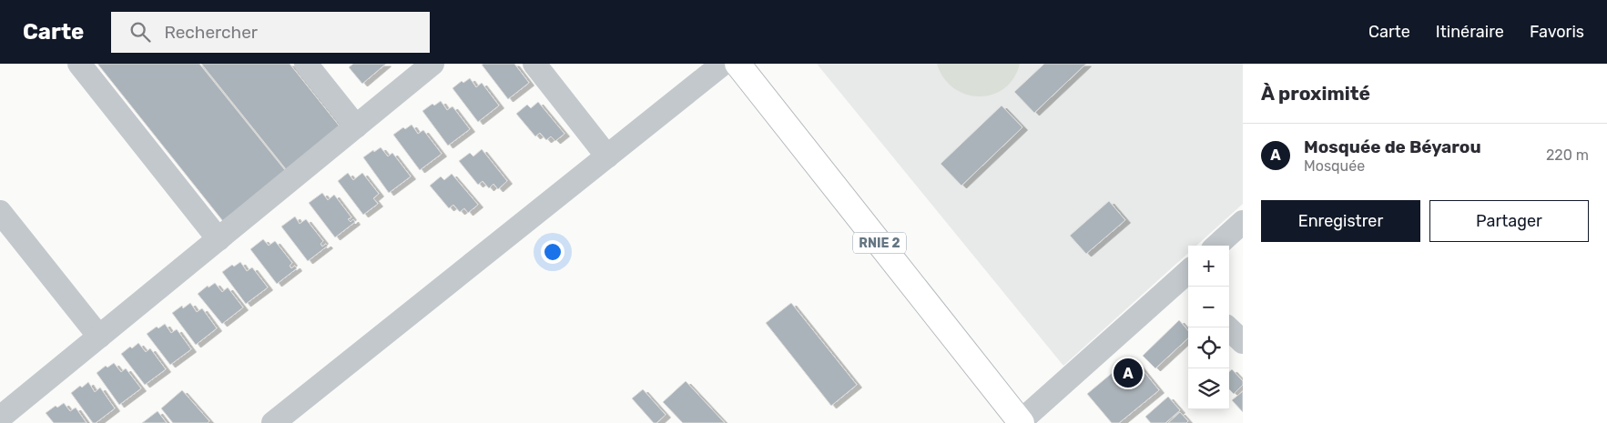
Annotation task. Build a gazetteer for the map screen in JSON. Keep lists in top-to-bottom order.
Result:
{
  "streets": {
    "main road": ["RNIE 2"]
  },
  "page": {
    "header": "Carte",
    "search": "Rechercher",
    "nav": ["Carte", "Itinéraire", "Favoris"],
    "heading": "À proximité",
    "list": [
      {
        "mark": "A",
        "name": "Mosquée de Béyarou",
        "note": "Mosquée",
        "value": "220 m"
      }
    ],
    "buttons": ["Enregistrer", "Partager"],
    "map_buttons": ["+", "−"],
    "pins": "A"
  }
}
